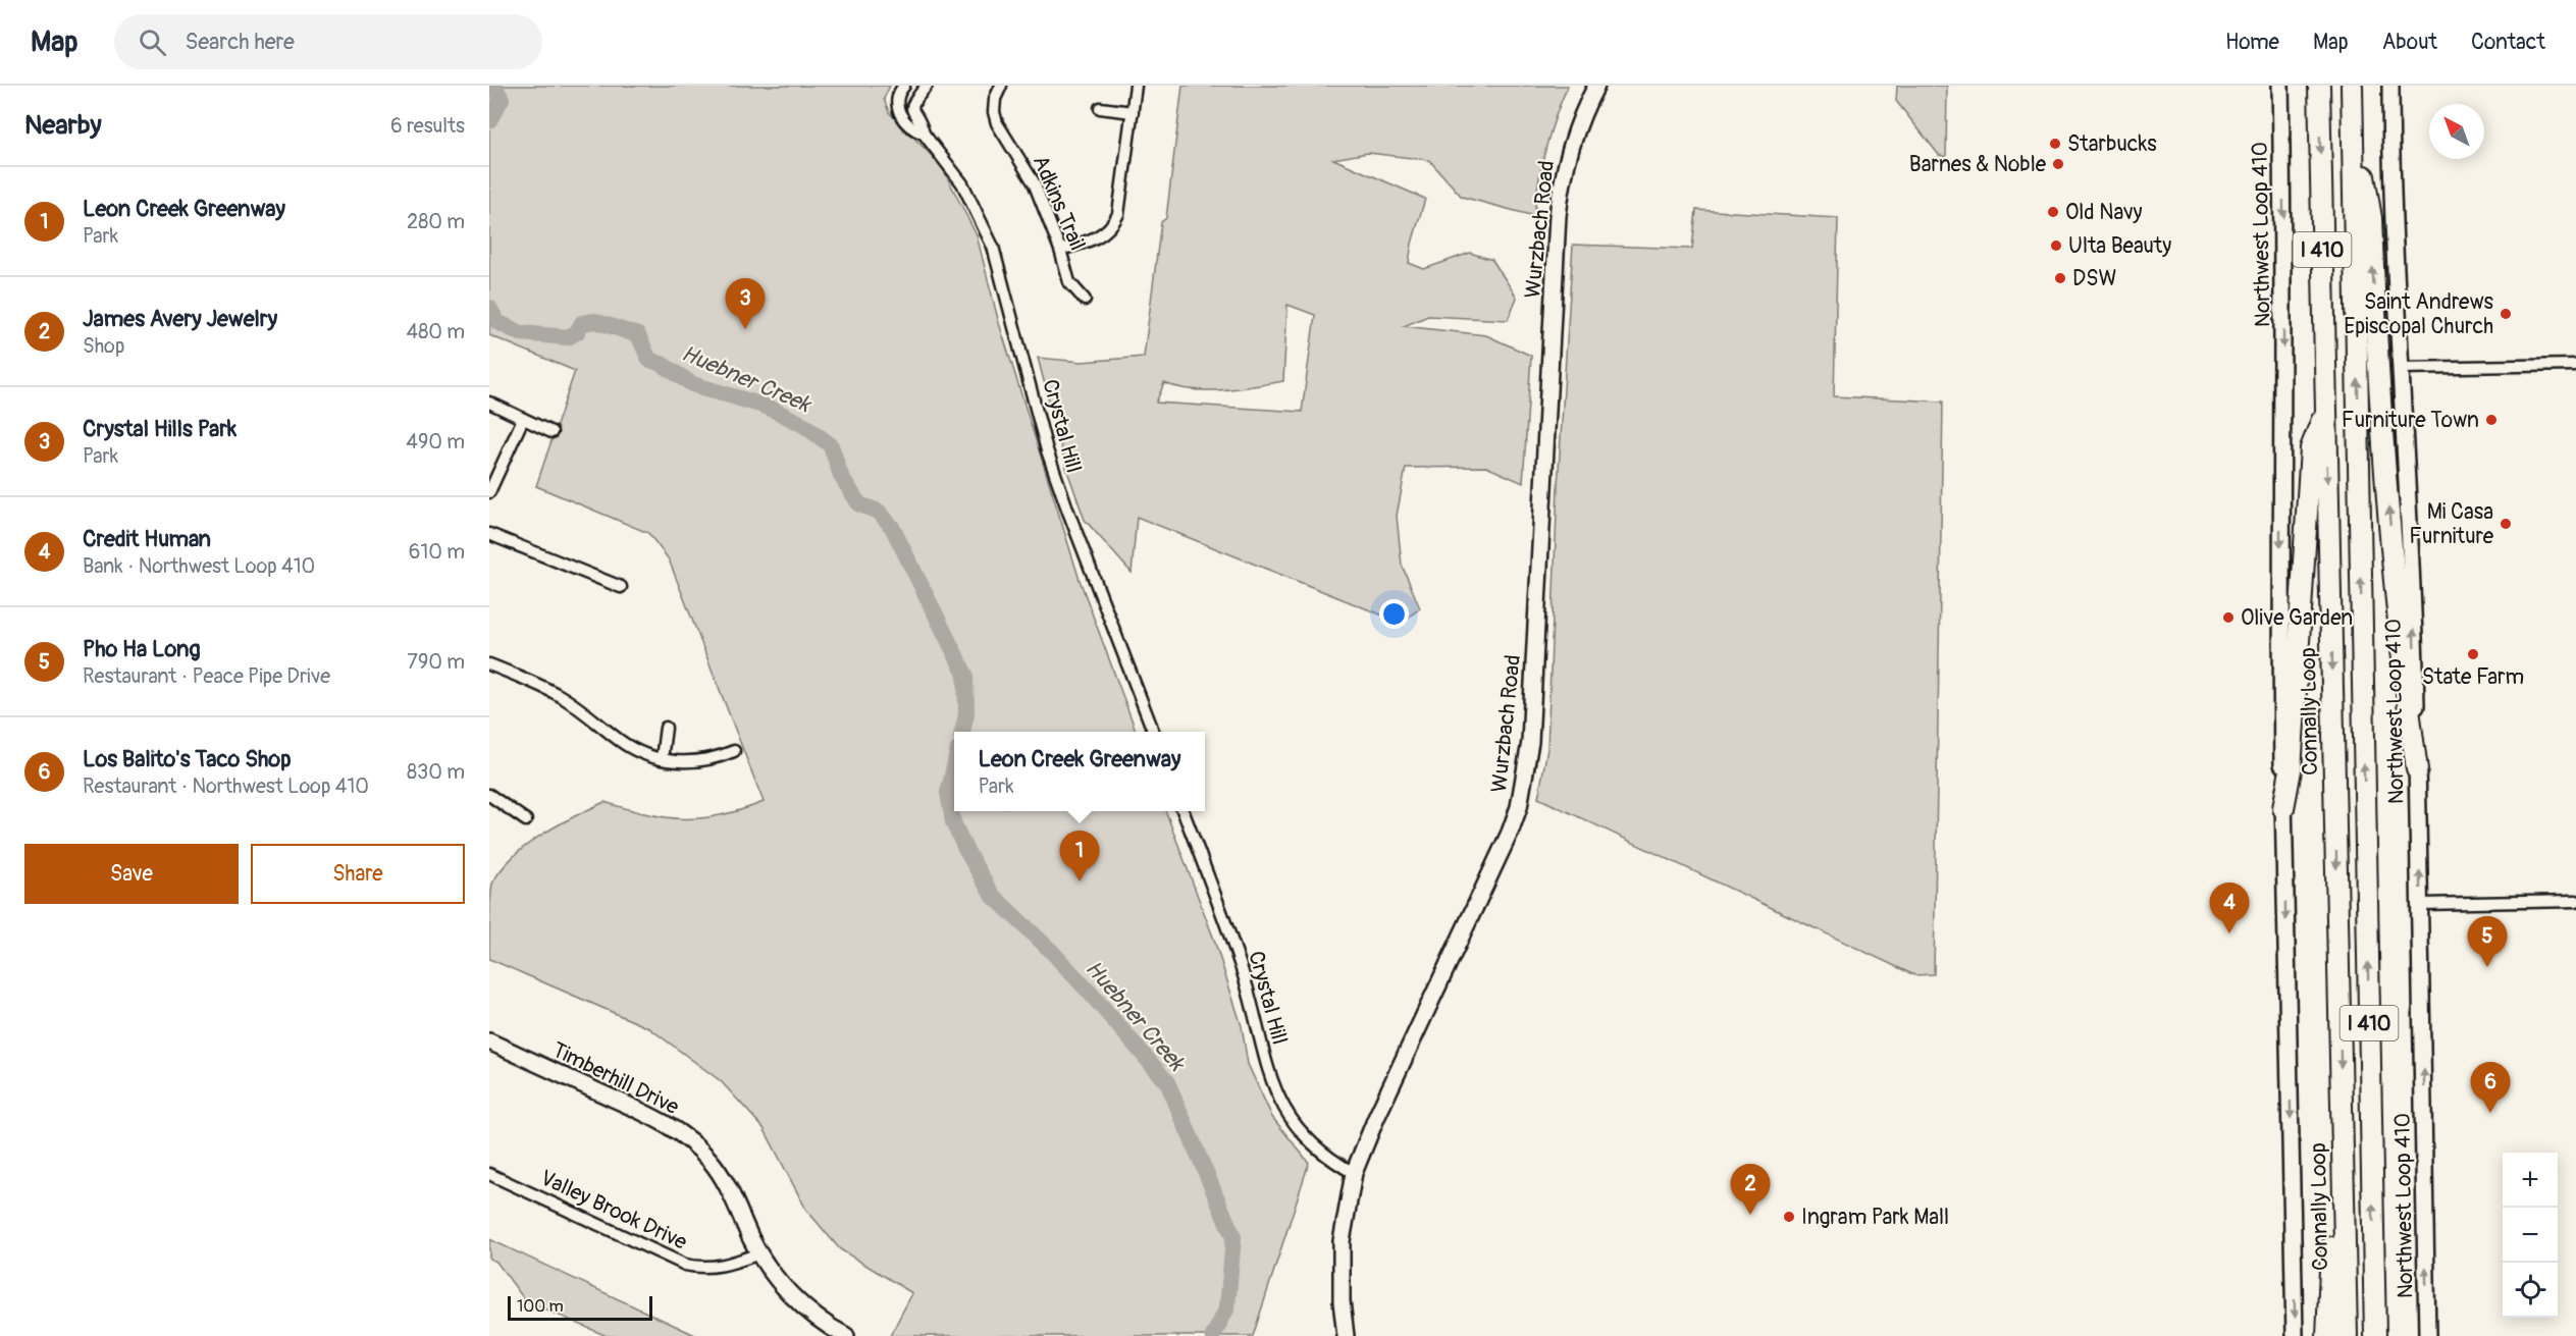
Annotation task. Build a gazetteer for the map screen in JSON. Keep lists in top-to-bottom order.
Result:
{
  "streets": {
    "highway": ["I 410", "Connally Loop"],
    "main road": ["Wurzbach Road", "Northwest Loop 410", "Timberhill Drive"],
    "street": ["Adkins Trail", "Crystal Hill", "Valley Brook Drive"]
  },
  "crossings": [
    ["Wurzbach Road", "Crystal Hill"],
    ["Timberhill Drive", "Valley Brook Drive"]
  ],
  "water": ["Huebner Creek"],
  "places": [
    "Starbucks",
    "Barnes & Noble",
    "Old Navy",
    "Ulta Beauty",
    "DSW",
    "Saint Andrews Episcopal Church",
    "Furniture Town",
    "Mi Casa Furniture",
    "Olive Garden",
    "State Farm",
    "Ingram Park Mall"
  ],
  "scale_bar": "100 m",
  "north": "top left",
  "page": {
    "header": "Map",
    "search": "Search here",
    "nav": [
      "Home",
      "Map",
      "About",
      "Contact"
    ],
    "heading": ["Nearby", "6 results"],
    "list": [
      {
        "mark": "1",
        "name": "Leon Creek Greenway",
        "note": "Park",
        "value": "280 m"
      },
      {
        "mark": "2",
        "name": "James Avery Jewelry",
        "note": "Shop",
        "value": "480 m"
      },
      {
        "mark": "3",
        "name": "Crystal Hills Park",
        "note": "Park",
        "value": "490 m"
      },
      {
        "mark": "4",
        "name": "Credit Human",
        "note": "Bank · Northwest Loop 410",
        "value": "610 m"
      },
      {
        "mark": "5",
        "name": "Pho Ha Long",
        "note": "Restaurant · Peace Pipe Drive",
        "value": "790 m"
      },
      {
        "mark": "6",
        "name": "Los Balito's Taco Shop",
        "note": "Restaurant · Northwest Loop 410",
        "value": "830 m"
      }
    ],
    "pins": [
      "3",
      "1",
      "4",
      "5",
      "6",
      "2"
    ],
    "popup": ["Leon Creek Greenway", "Park"],
    "buttons": ["Save", "Share"],
    "map_buttons": ["+", "−"],
    "scale": "100 m"
  }
}
